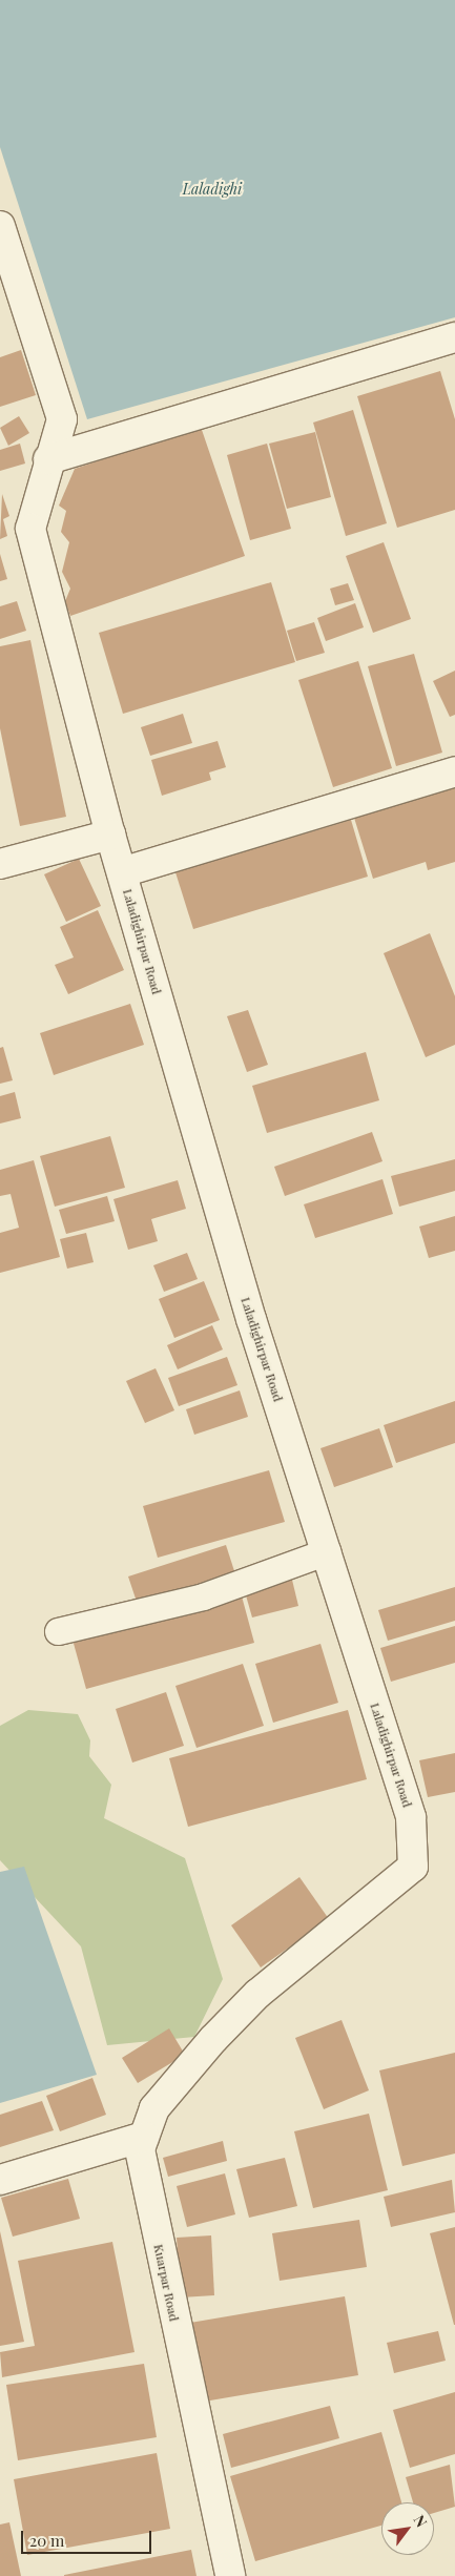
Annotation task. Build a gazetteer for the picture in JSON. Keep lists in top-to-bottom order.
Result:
{
  "streets": {
    "street": ["Laladighirpar Road", "Kuarpar Road"]
  },
  "crossings": [
    ["Laladighirpar Road", "Kuarpar Road"]
  ],
  "water": ["Laladighi"],
  "scale_bar": "20 m",
  "north": "top right"
}
